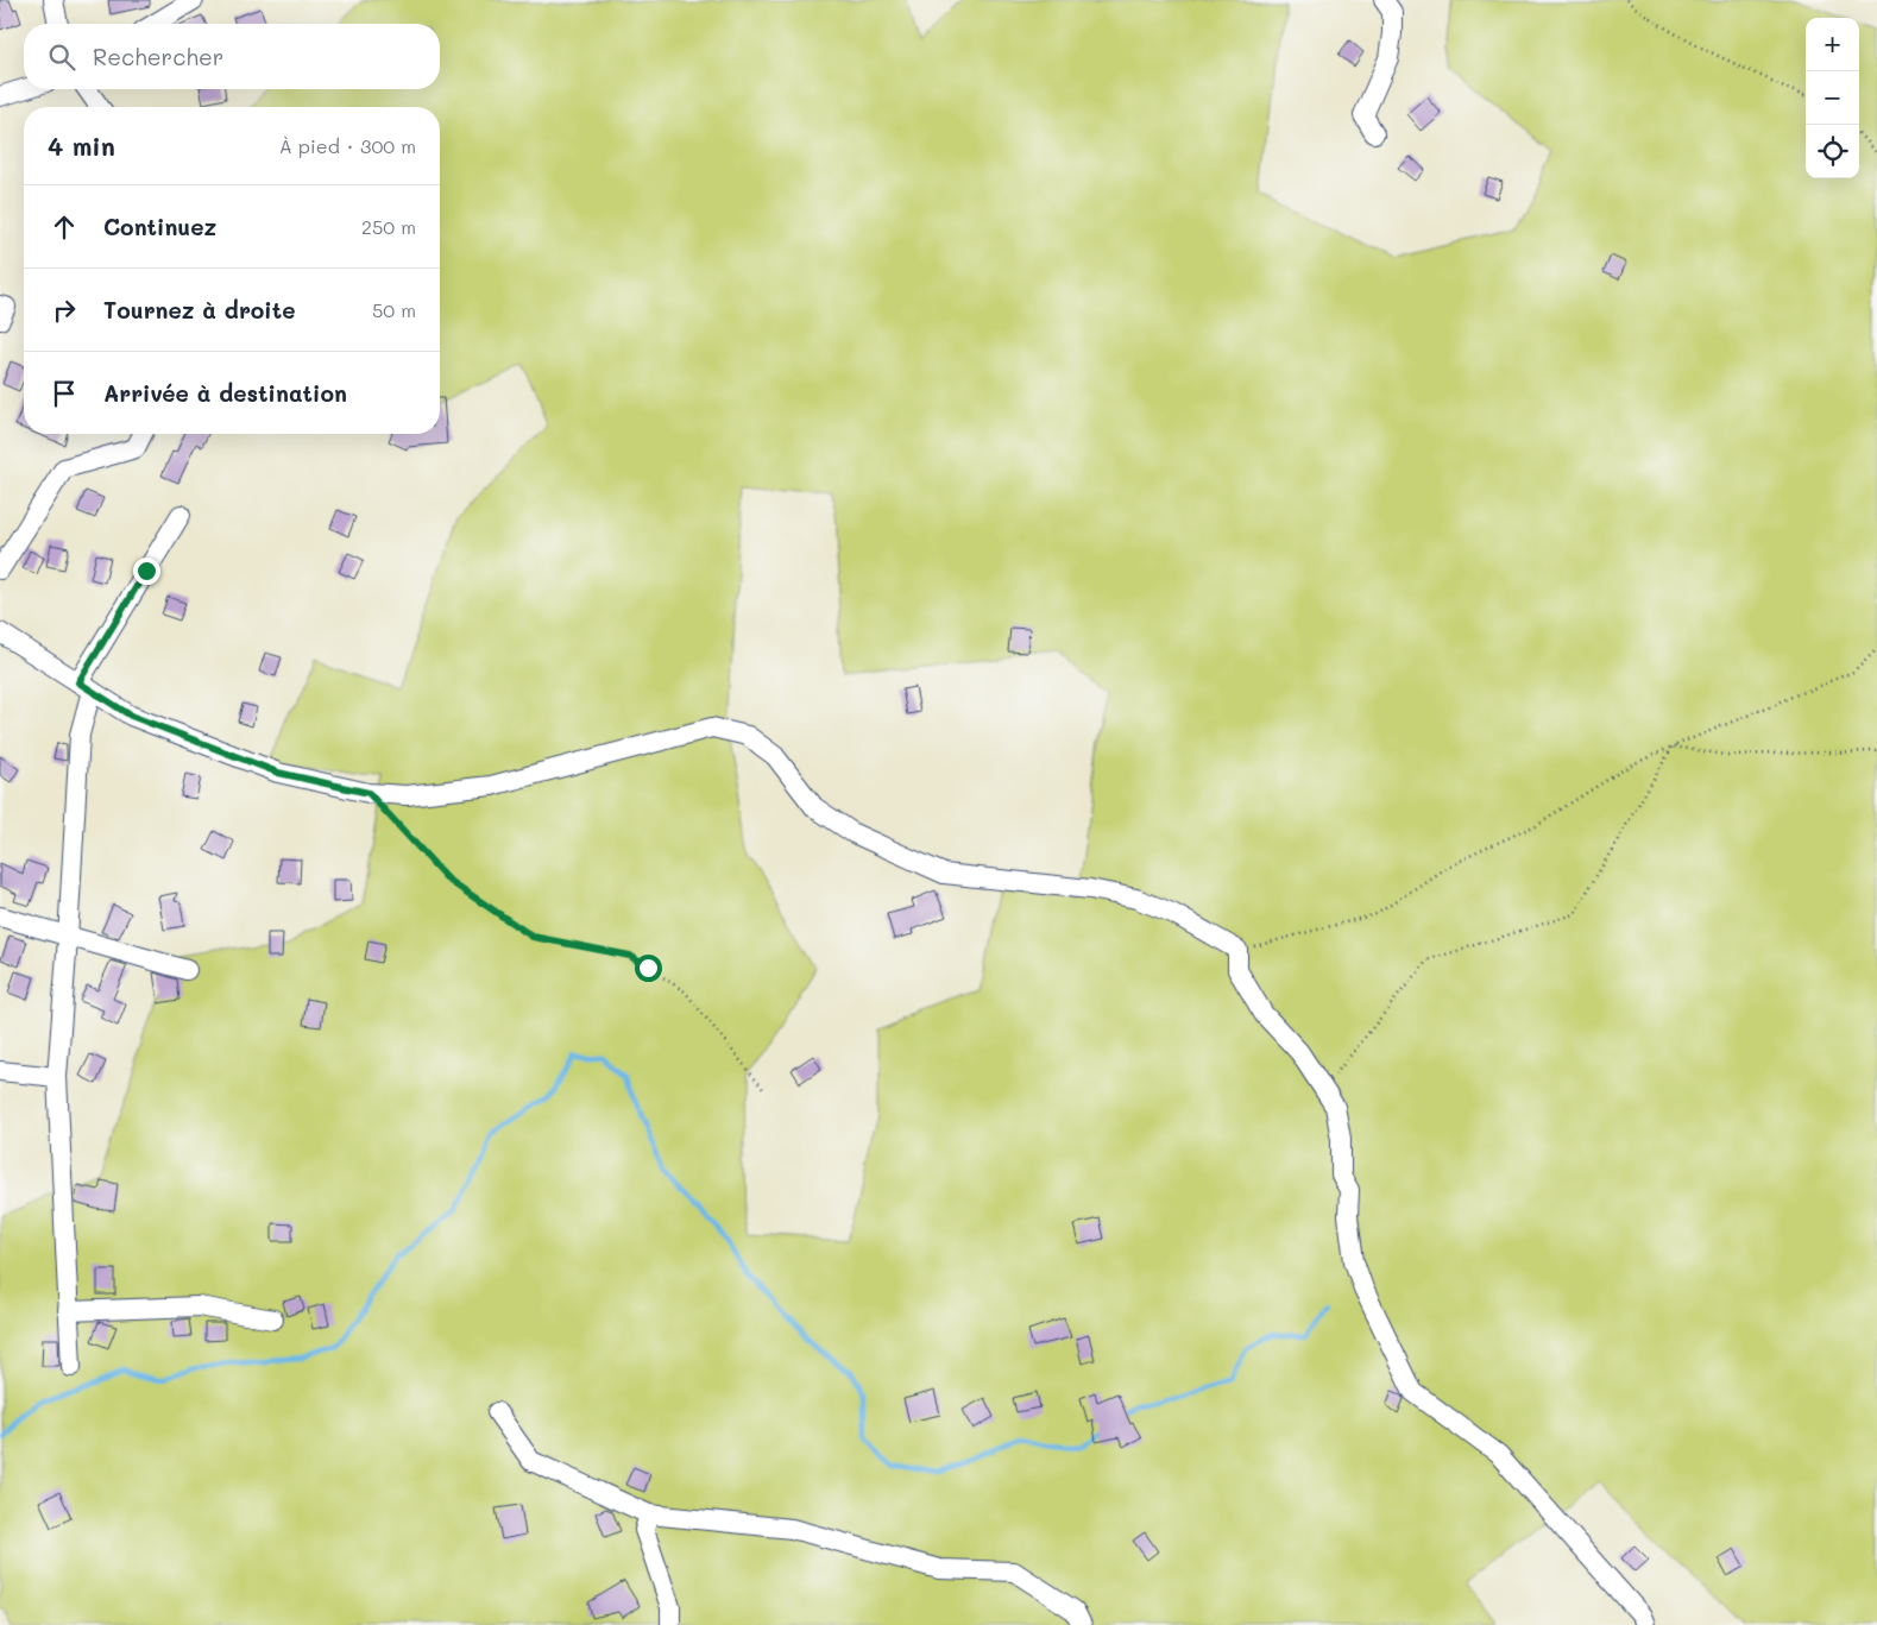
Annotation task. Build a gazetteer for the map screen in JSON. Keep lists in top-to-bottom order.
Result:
{
  "page": {
    "map_buttons": ["+", "−"],
    "search": "Rechercher",
    "heading": ["4 min", "À pied · 300 m"],
    "list": [
      ["Continuez", "250 m"],
      ["Tournez à droite", "50 m"],
      "Arrivée à destination"
    ]
  }
}
